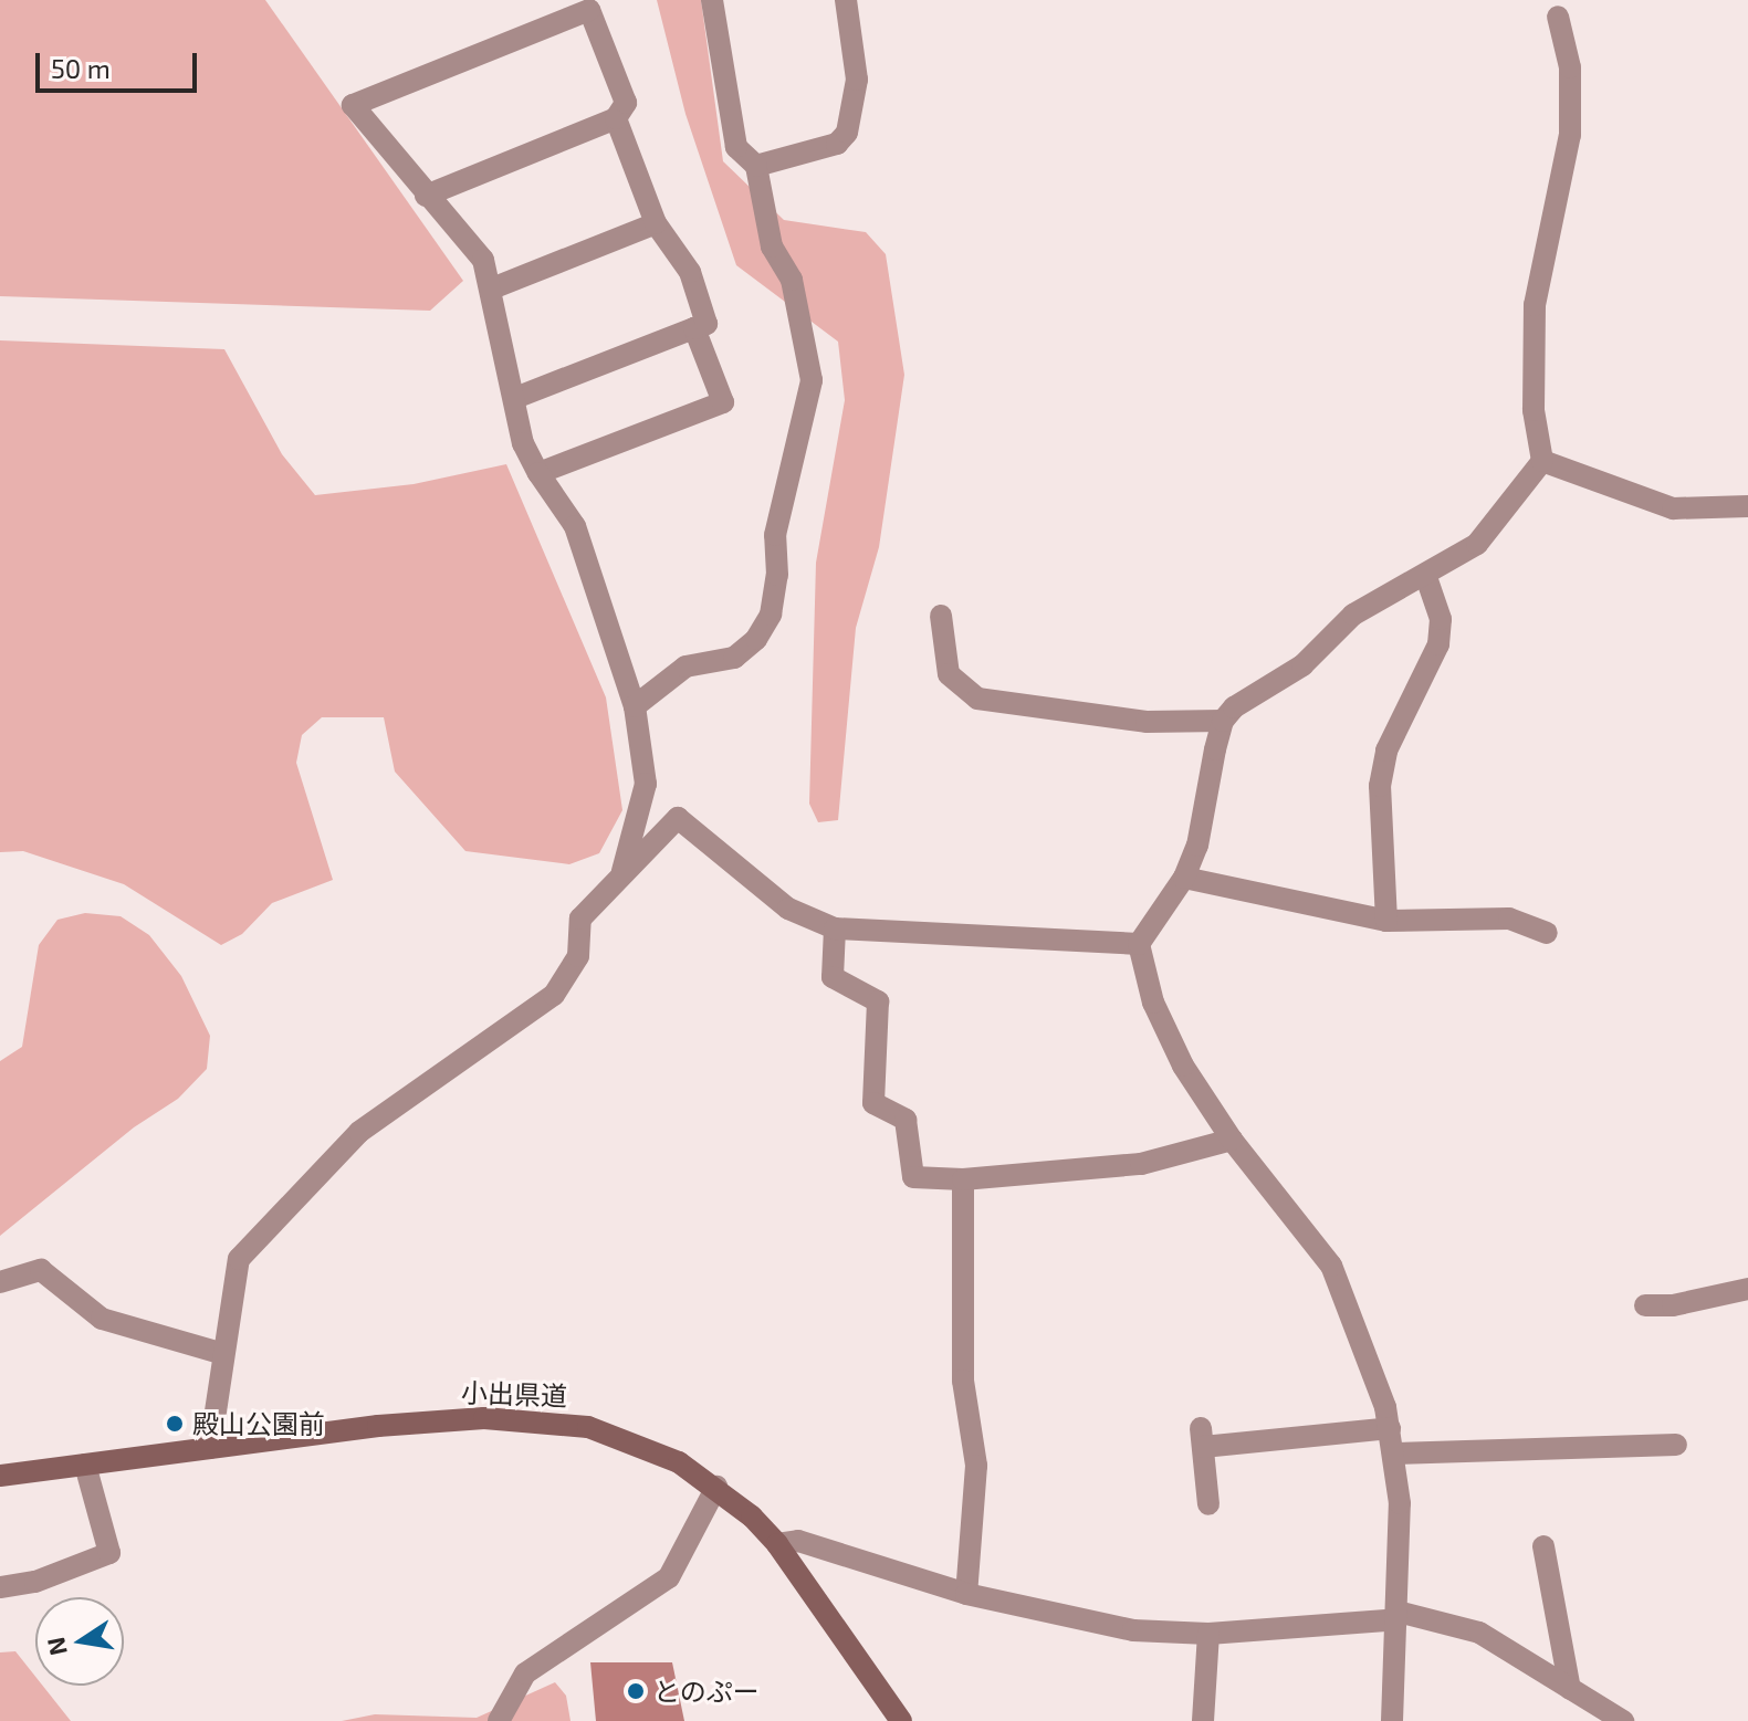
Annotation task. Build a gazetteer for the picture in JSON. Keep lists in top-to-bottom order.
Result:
{
  "streets": {
    "main road": ["小出県道"]
  },
  "places": ["殿山公園前", "とのぷー"],
  "scale_bar": "50 m",
  "north": "left"
}
